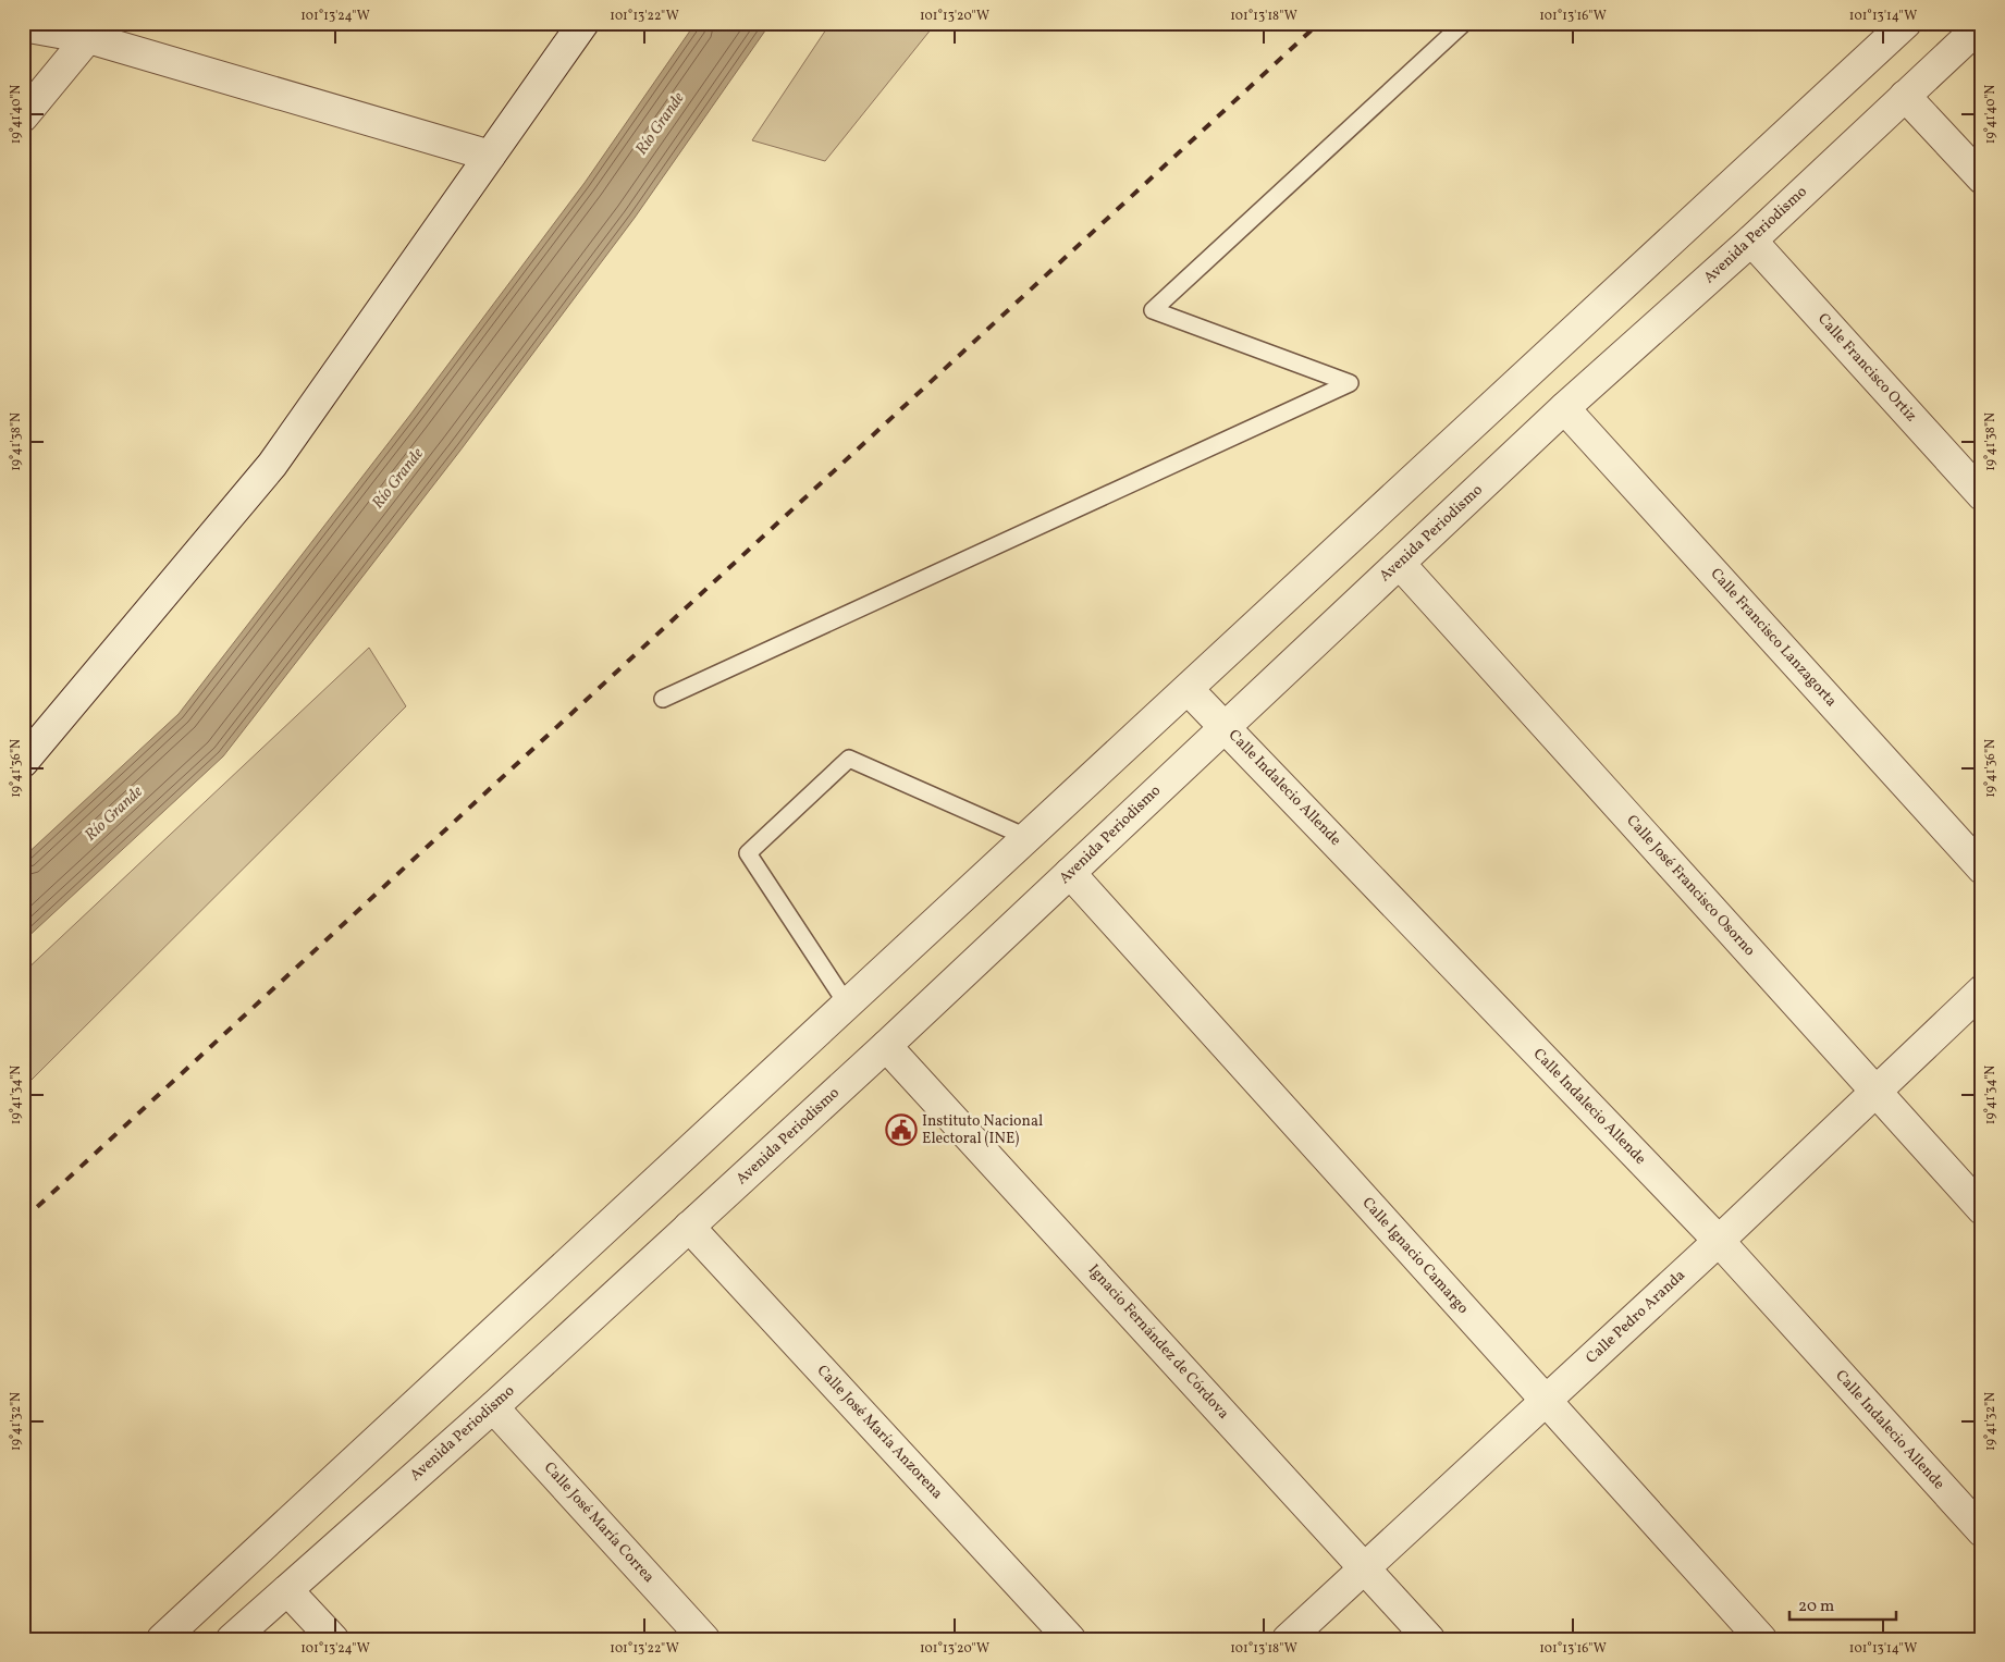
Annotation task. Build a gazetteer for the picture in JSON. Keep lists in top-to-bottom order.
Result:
{
  "streets": {
    "street": [
      "Avenida Periodismo",
      "Calle Francisco Ortiz",
      "Calle Francisco Lanzagorta",
      "Calle Indalecio Allende",
      "Calle José Francisco Osorno",
      "Calle Ignacio Camargo",
      "Calle Pedro Aranda",
      "Ignacio Fernández de Córdova",
      "Calle José María Anzorena",
      "Calle José María Correa"
    ]
  },
  "crossings": [
    ["Avenida Periodismo", "Calle Francisco Ortiz"],
    ["Avenida Periodismo", "Calle Francisco Lanzagorta"],
    ["Avenida Periodismo", "Calle Indalecio Allende"],
    ["Avenida Periodismo", "Calle José Francisco Osorno"],
    ["Avenida Periodismo", "Calle Ignacio Camargo"],
    ["Avenida Periodismo", "Ignacio Fernández de Córdova"],
    ["Avenida Periodismo", "Calle José María Anzorena"],
    ["Avenida Periodismo", "Calle José María Correa"],
    ["Calle Indalecio Allende", "Calle Pedro Aranda"],
    ["Calle José Francisco Osorno", "Calle Pedro Aranda"],
    ["Calle Ignacio Camargo", "Calle Pedro Aranda"],
    ["Calle Pedro Aranda", "Ignacio Fernández de Córdova"]
  ],
  "water": ["Río Grande"],
  "places": {
    "public building": ["Instituto Nacional Electoral (INE)"]
  },
  "scale_bar": "20 m",
  "coordinates": [
    "101°13'24\"W",
    "101°13'22\"W",
    "101°13'20\"W",
    "101°13'18\"W",
    "101°13'16\"W",
    "101°13'14\"W",
    "19°41'40\"N",
    "19°41'38\"N",
    "19°41'36\"N",
    "19°41'34\"N",
    "19°41'32\"N"
  ]
}
